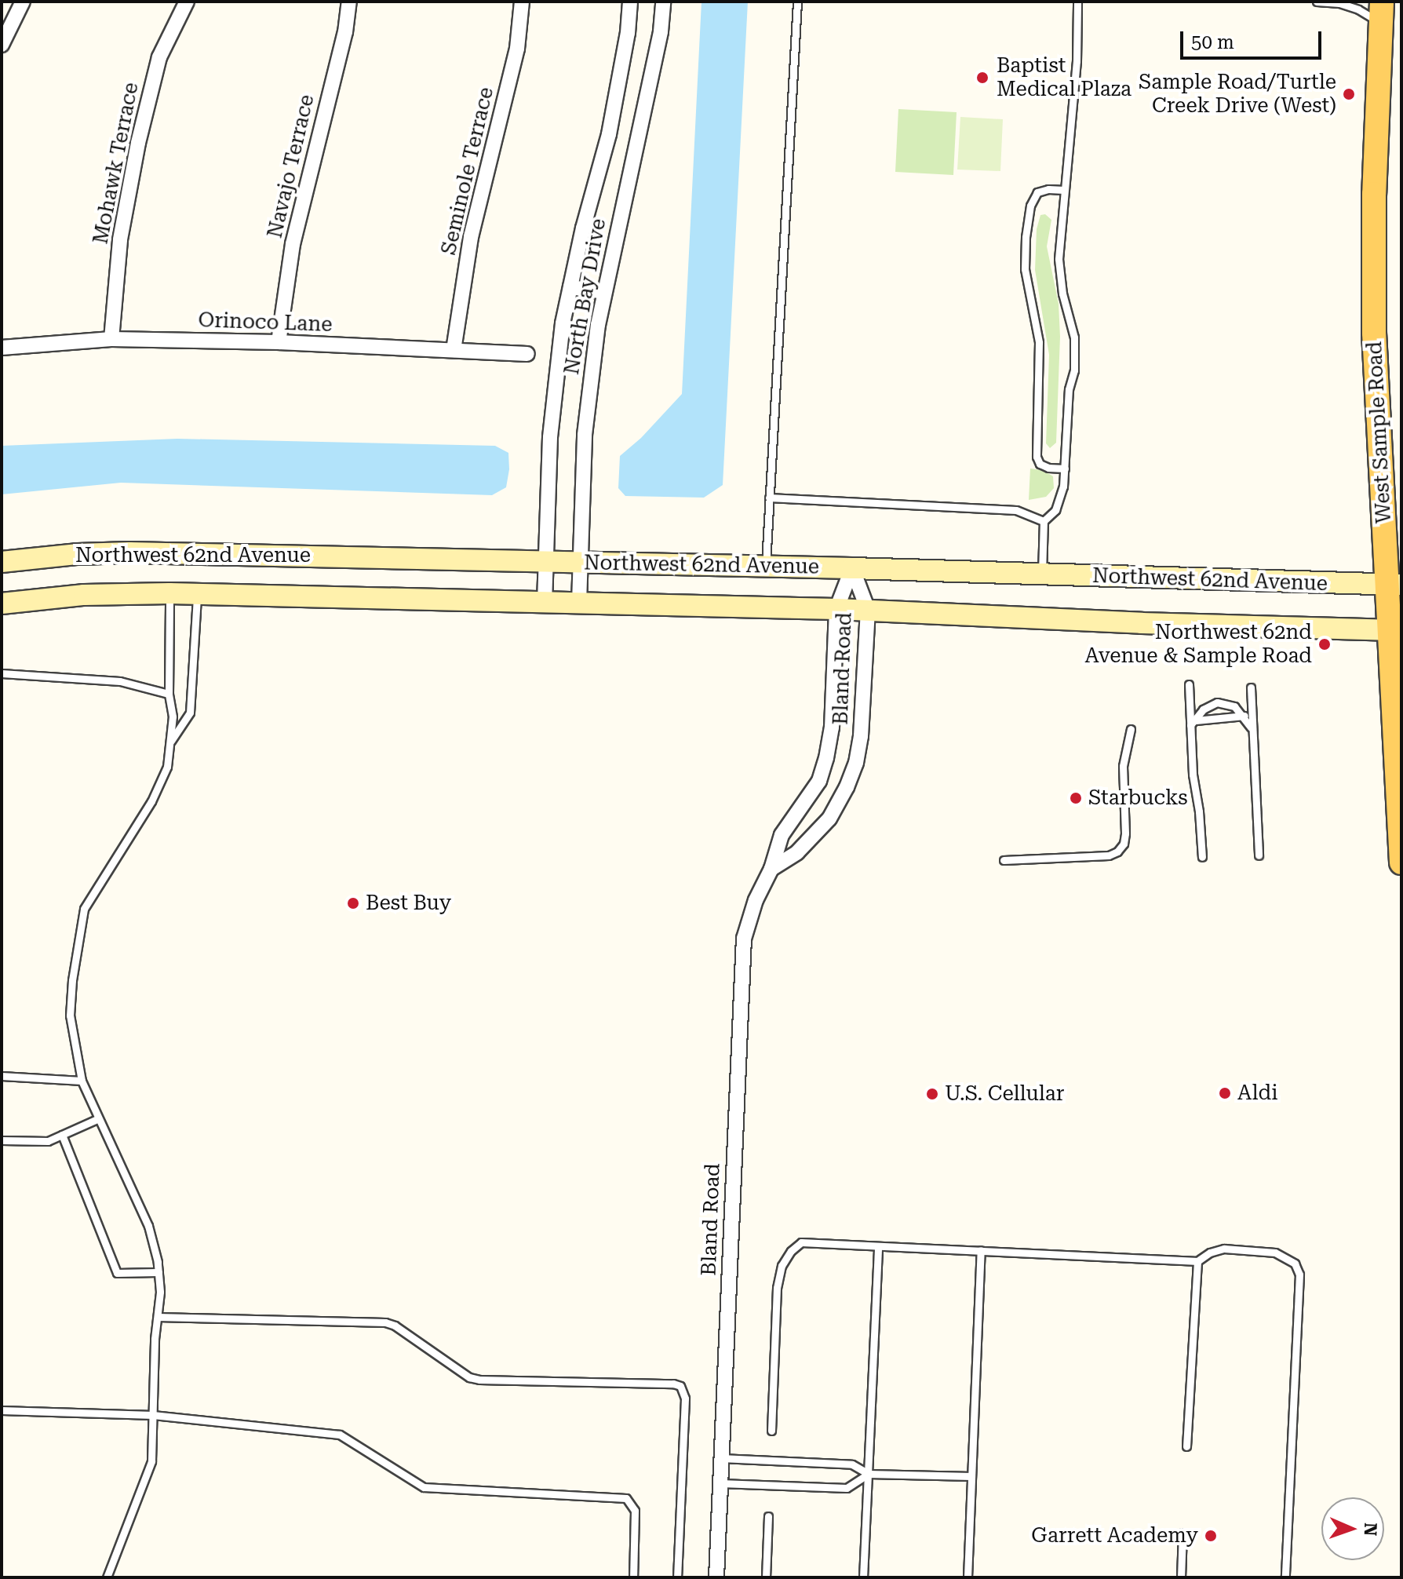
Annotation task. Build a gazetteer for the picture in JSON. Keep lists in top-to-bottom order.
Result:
{
  "streets": {
    "main road": ["West Sample Road"],
    "street": [
      "Mohawk Terrace",
      "Navajo Terrace",
      "Seminole Terrace",
      "North Bay Drive",
      "Orinoco Lane",
      "Northwest 62nd Avenue",
      "Bland Road"
    ]
  },
  "crossings": [
    ["Mohawk Terrace", "Orinoco Lane"],
    ["Navajo Terrace", "Orinoco Lane"],
    ["Seminole Terrace", "Orinoco Lane"],
    ["North Bay Drive", "Northwest 62nd Avenue"],
    ["West Sample Road", "Northwest 62nd Avenue"],
    ["Northwest 62nd Avenue", "Bland Road"]
  ],
  "places": [
    "Baptist Medical Plaza",
    "Sample Road/Turtle Creek Drive (West)",
    "Northwest 62nd Avenue & Sample Road",
    "Starbucks",
    "Best Buy",
    "Aldi",
    "U.S. Cellular",
    "Garrett Academy"
  ],
  "scale_bar": "50 m",
  "north": "right"
}
